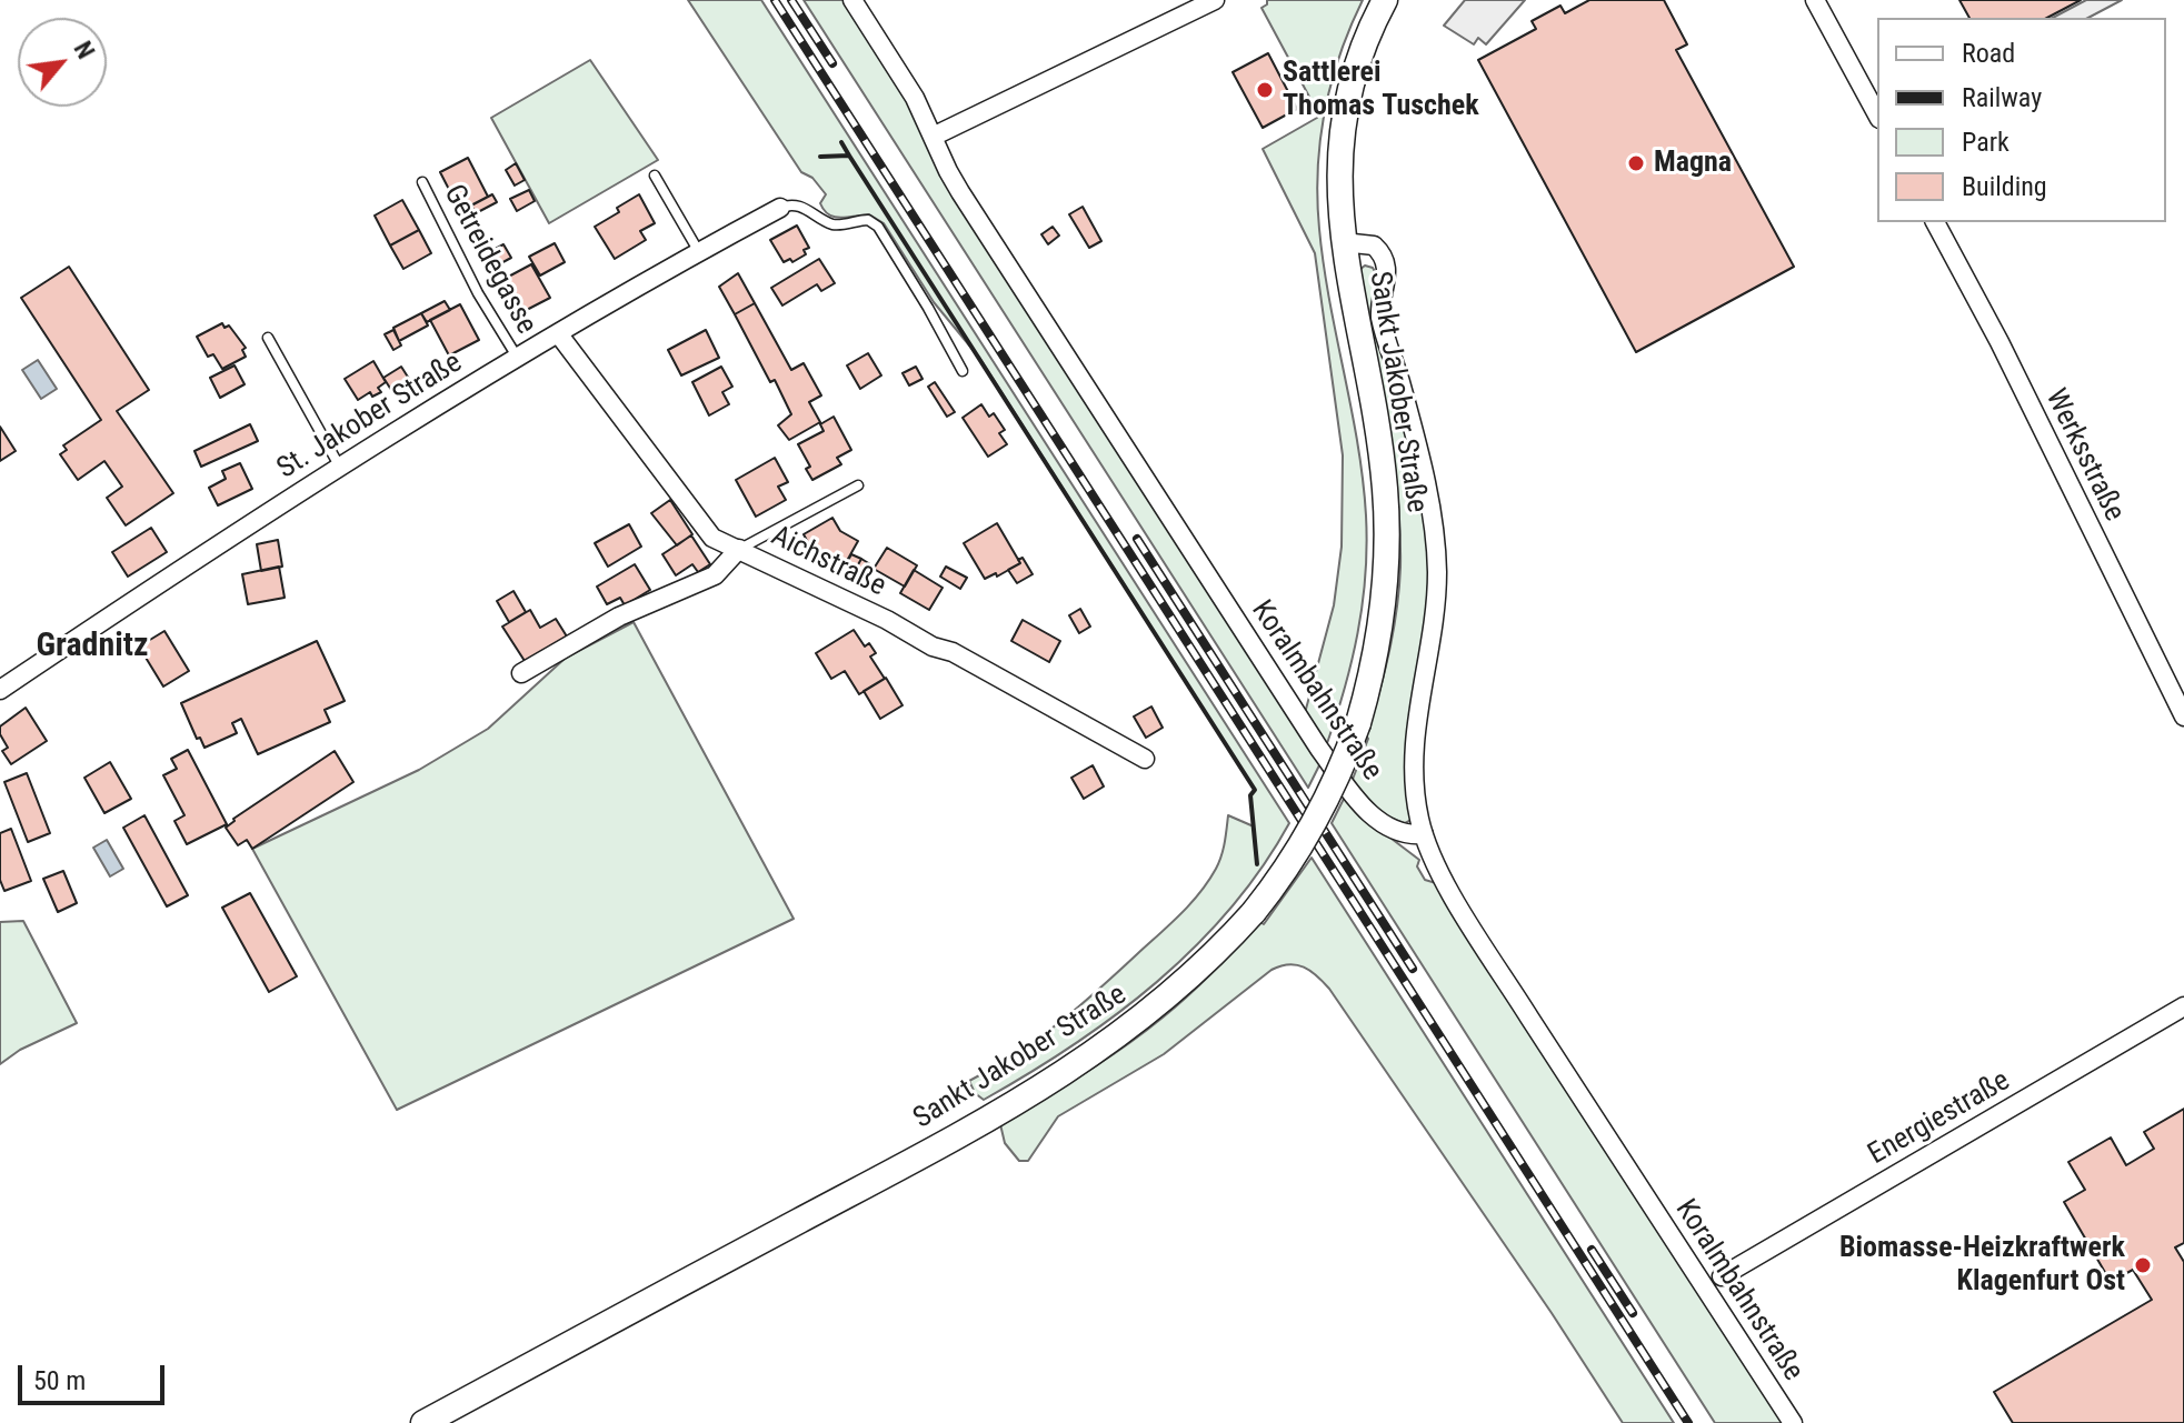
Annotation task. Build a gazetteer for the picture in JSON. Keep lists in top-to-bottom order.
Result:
{
  "streets": {
    "main road": ["Sankt Jakober Straße"],
    "street": [
      "St. Jakober Straße",
      "Werksstraße",
      "Aichstraße",
      "Koralmbahnstraße",
      "Energiestraße"
    ],
    "lane": ["Getreidegasse"]
  },
  "crossings": [
    ["Getreidegasse", "St. Jakober Straße"],
    ["St. Jakober Straße", "Aichstraße"]
  ],
  "districts": ["Gradnitz"],
  "places": ["Sattlerei Thomas Tuschek", "Magna", "Biomasse-Heizkraftwerk Klagenfurt Ost"],
  "legend": [
    "Road",
    "Railway",
    "Park",
    "Building"
  ],
  "scale_bar": "50 m",
  "north": "top right"
}
